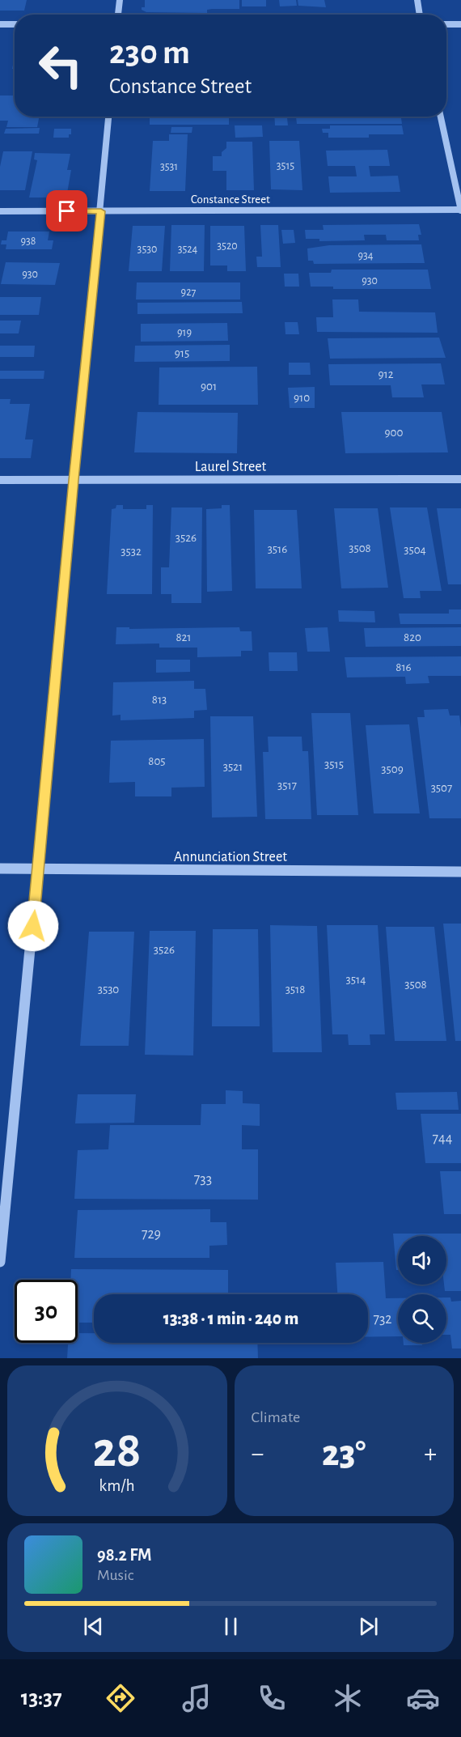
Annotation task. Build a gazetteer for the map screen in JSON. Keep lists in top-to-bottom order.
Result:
{
  "streets": {
    "street": ["Constance Street", "Laurel Street", "Annunciation Street"]
  },
  "house_numbers": [
    "3515",
    "3531",
    "938",
    "3520",
    "3530",
    "3524",
    "934",
    "930",
    "930",
    "927",
    "919",
    "915",
    "912",
    "901",
    "910",
    "900",
    "3526",
    "3508",
    "3516",
    "3504",
    "3532",
    "821",
    "820",
    "816",
    "813",
    "805",
    "3515",
    "3521",
    "3509",
    "3517",
    "3507",
    "3526",
    "3514",
    "3508",
    "3530",
    "3518",
    "744",
    "733",
    "729",
    "732"
  ],
  "page": {
    "turn": ["230 m", "Constance Street"],
    "limit": "30",
    "trip": "13:38 · 1 min · 240 m",
    "tile": "Climate",
    "heat": ["−", "23°", "+"],
    "song": ["98.2 FM", "Music"],
    "tabs": "13:37",
    "gauge": ["28", "km/h"]
  }
}
